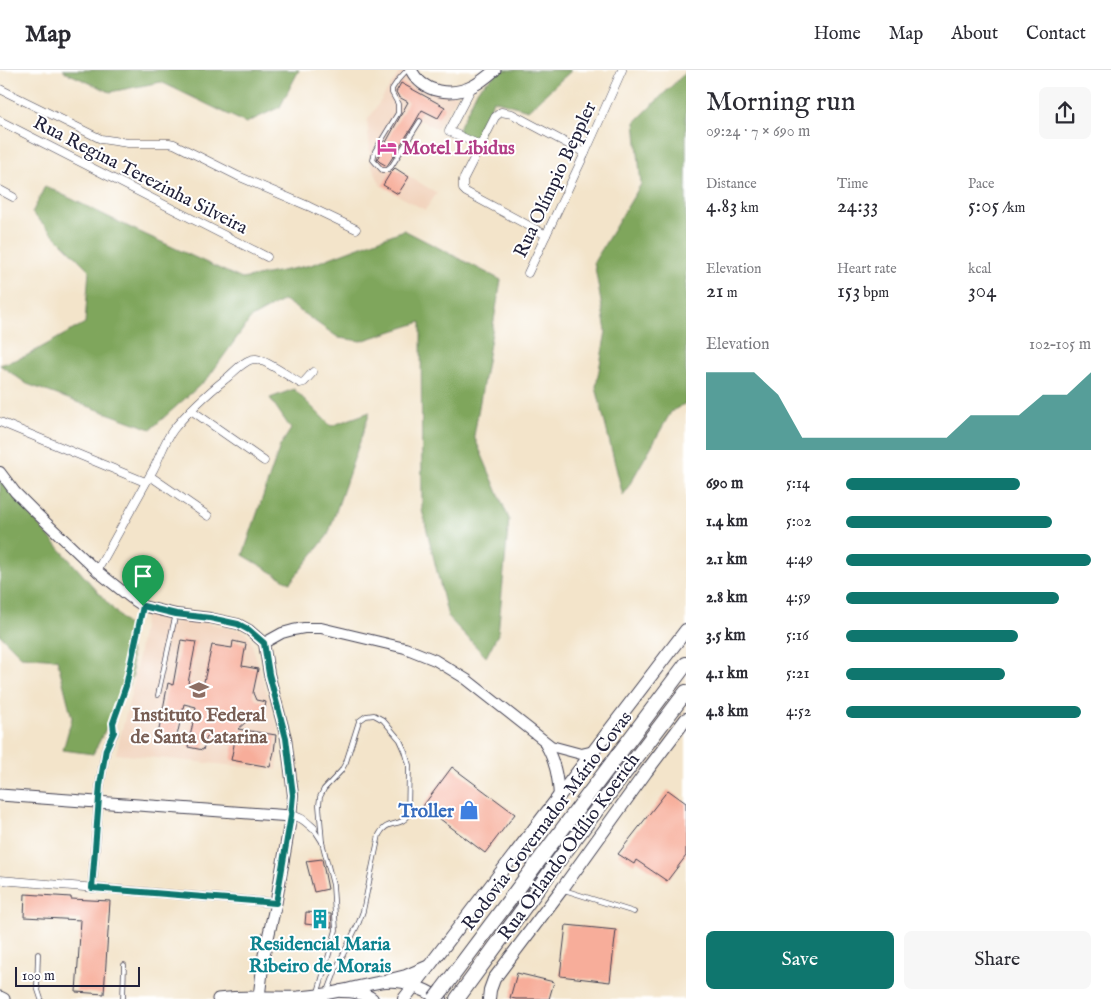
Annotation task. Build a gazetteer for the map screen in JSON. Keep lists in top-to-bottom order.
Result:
{
  "streets": {
    "highway": ["Rodovia Governador Mário Covas"],
    "main road": ["Rua Orlando Odílio Koerich"],
    "street": ["Rua Regina Terezinha Silveira", "Rua Olímpio Beppler"]
  },
  "places": {
    "hotel": ["Motel Libidus"],
    "school or university": ["Instituto Federal de Santa Catarina"],
    "shop": ["Troller"],
    "building": ["Residencial Maria Ribeiro de Morais"]
  },
  "scale_bar": "100 m",
  "page": {
    "header": "Map",
    "nav": [
      "Home",
      "Map",
      "About",
      "Contact"
    ],
    "heading": ["Morning run", "09:24 · 7 × 690 m"],
    "stats": [
      ["Distance", "4.83 km"],
      ["Time", "24:33"],
      ["Pace", "5:05 /km"],
      ["Elevation", "21 m"],
      ["Heart rate", "153 bpm"],
      ["kcal", "304"]
    ],
    "chart": ["Elevation", "102–105 m"],
    "list": [
      {
        "name": "690 m",
        "note": "5:14"
      },
      {
        "name": "1.4 km",
        "note": "5:02"
      },
      {
        "name": "2.1 km",
        "note": "4:49"
      },
      {
        "name": "2.8 km",
        "note": "4:59"
      },
      {
        "name": "3.5 km",
        "note": "5:16"
      },
      {
        "name": "4.1 km",
        "note": "5:21"
      },
      {
        "name": "4.8 km",
        "note": "4:52"
      }
    ],
    "buttons": ["Save", "Share"],
    "scale": "100 m"
  }
}
